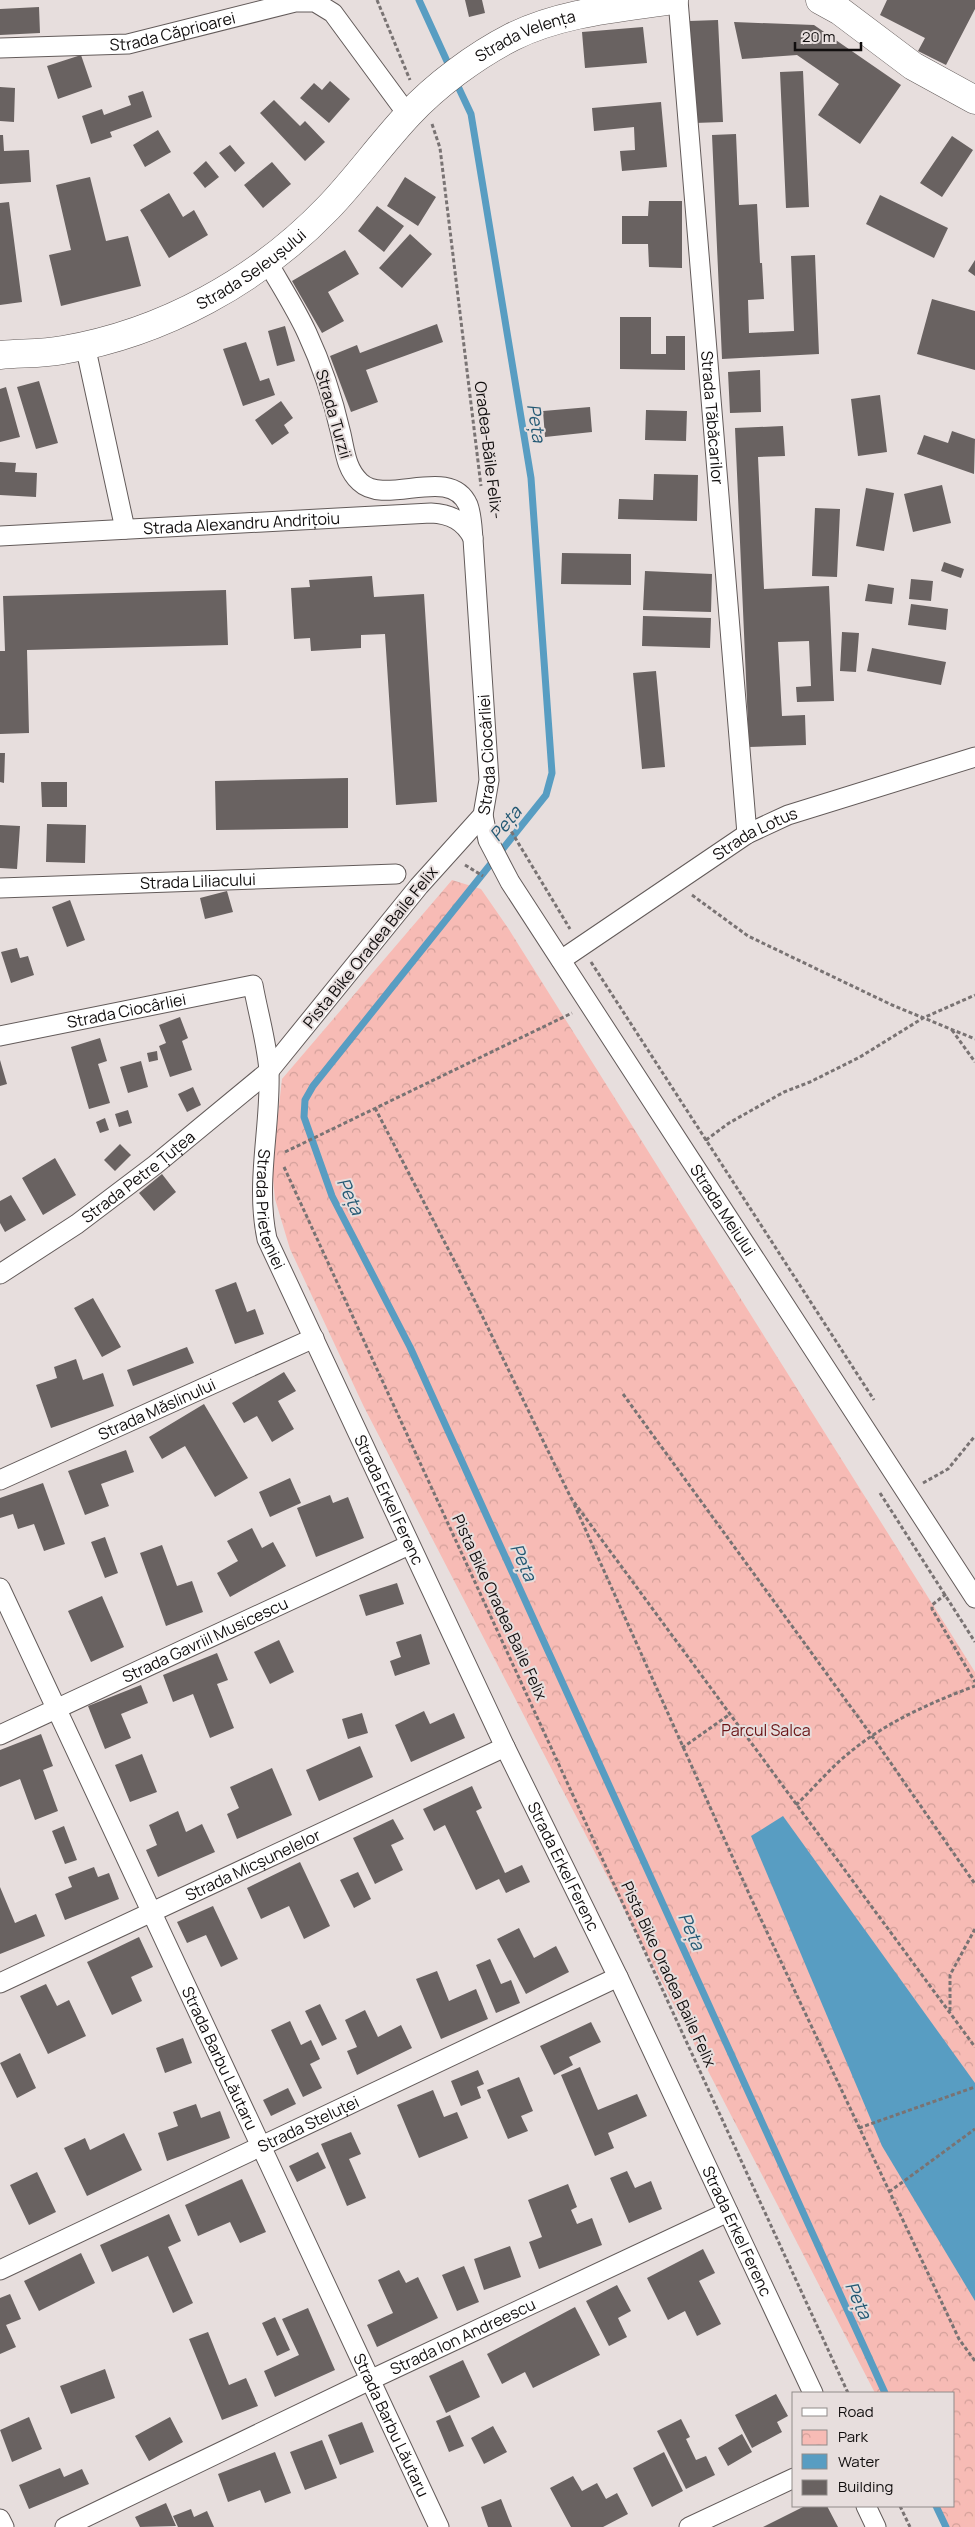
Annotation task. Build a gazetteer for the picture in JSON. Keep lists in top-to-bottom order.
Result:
{
  "streets": {
    "main road": ["Strada Velența", "Strada Seleușului"],
    "street": [
      "Strada Căprioarei",
      "Strada Turzii",
      "Strada Tăbăcarilor",
      "Strada Alexandru Andrițoiu",
      "Strada Ciocârliei",
      "Strada Lotus",
      "Strada Liliacului",
      "Strada Petre Țuțea",
      "Strada Prieteniei",
      "Strada Meiului",
      "Strada Măslinului",
      "Strada Erkel Ferenc",
      "Strada Gavriil Musicescu",
      "Strada Micșunelelor",
      "Strada Barbu Lăutaru",
      "Strada Steluței",
      "Strada Ion Andreescu"
    ],
    "path": ["Oradea-Băile Felix-", "Pista Bike Oradea Baile Felix"]
  },
  "crossings": [
    ["Strada Căprioarei", "Strada Seleușului"],
    ["Strada Căprioarei", "Oradea-Băile Felix-"],
    ["Strada Velența", "Strada Seleușului"],
    ["Strada Seleușului", "Strada Turzii"],
    ["Strada Seleușului", "Oradea-Băile Felix-"],
    ["Strada Turzii", "Strada Alexandru Andrițoiu"],
    ["Strada Turzii", "Strada Ciocârliei"],
    ["Strada Tăbăcarilor", "Strada Lotus"],
    ["Strada Alexandru Andrițoiu", "Strada Ciocârliei"],
    ["Strada Ciocârliei", "Strada Petre Țuțea"],
    ["Strada Ciocârliei", "Strada Prieteniei"],
    ["Strada Ciocârliei", "Strada Meiului"],
    ["Strada Lotus", "Strada Meiului"],
    ["Strada Petre Țuțea", "Strada Prieteniei"],
    ["Strada Prieteniei", "Strada Măslinului"],
    ["Strada Prieteniei", "Strada Erkel Ferenc"],
    ["Strada Măslinului", "Strada Erkel Ferenc"],
    ["Strada Erkel Ferenc", "Strada Gavriil Musicescu"],
    ["Strada Erkel Ferenc", "Strada Micșunelelor"],
    ["Strada Erkel Ferenc", "Strada Steluței"],
    ["Strada Erkel Ferenc", "Strada Ion Andreescu"],
    ["Strada Gavriil Musicescu", "Strada Barbu Lăutaru"],
    ["Strada Micșunelelor", "Strada Barbu Lăutaru"],
    ["Strada Barbu Lăutaru", "Strada Steluței"],
    ["Strada Barbu Lăutaru", "Strada Ion Andreescu"]
  ],
  "water": ["Peța"],
  "parks": ["Parcul Salca"],
  "legend": [
    "Road",
    "Park",
    "Water",
    "Building"
  ],
  "scale_bar": "20 m"
}
